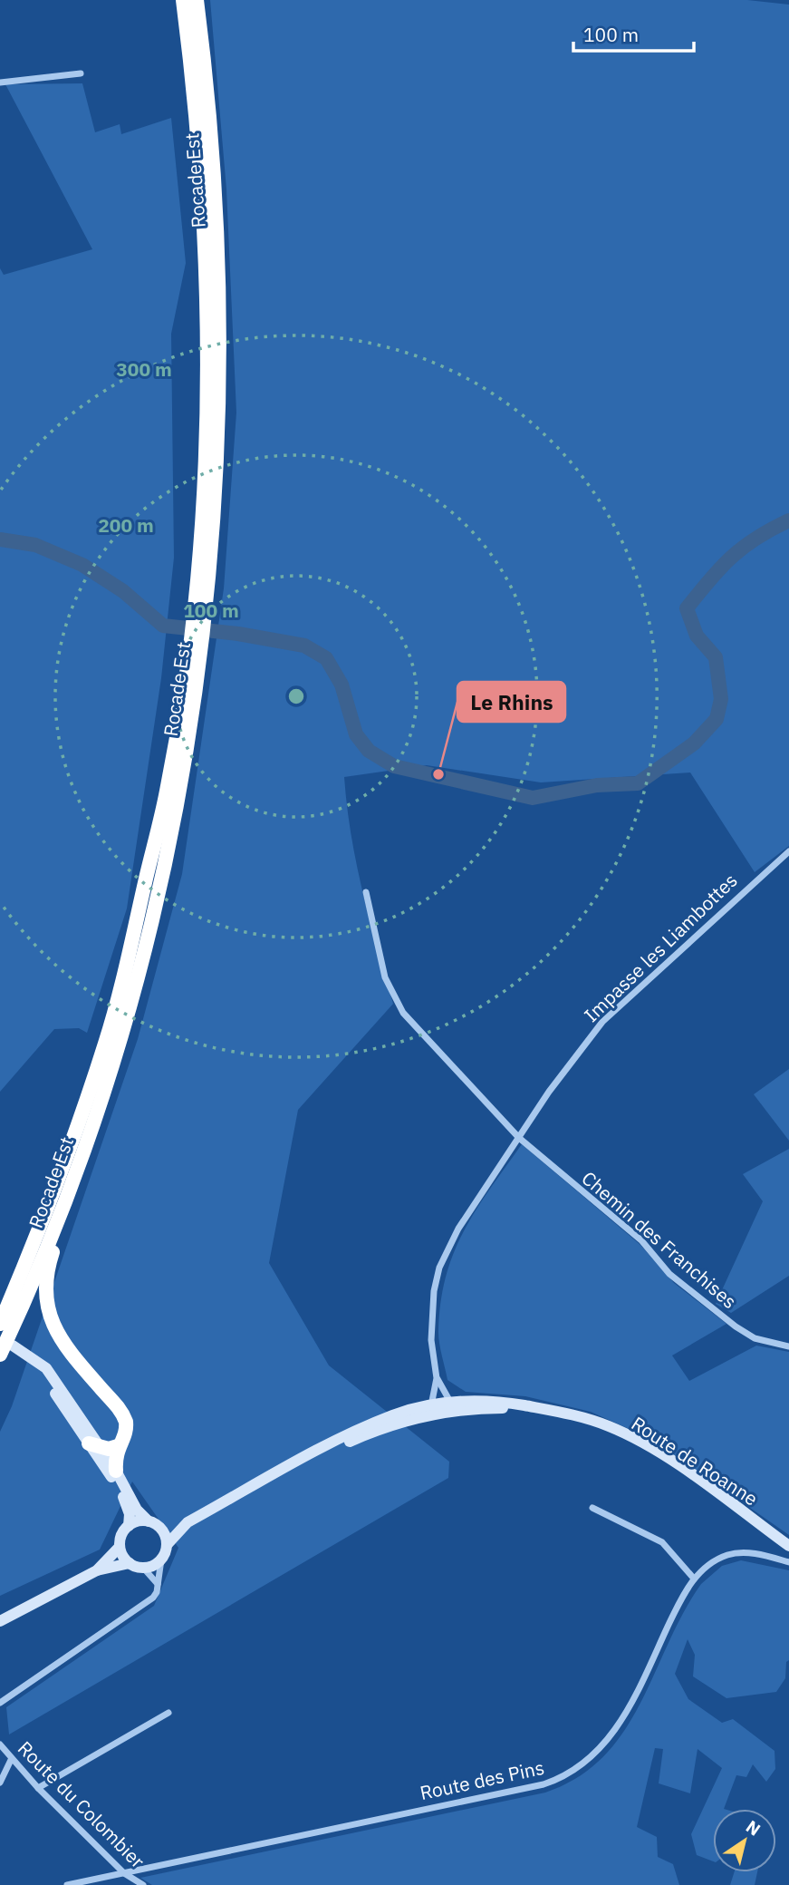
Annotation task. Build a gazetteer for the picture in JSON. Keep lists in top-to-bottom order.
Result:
{
  "streets": {
    "highway": ["Rocade Est"],
    "main road": ["Route de Roanne"],
    "street": [
      "Impasse les Liambottes",
      "Chemin des Franchises",
      "Route des Pins",
      "Route du Colombier"
    ]
  },
  "crossings": [
    ["Impasse les Liambottes", "Chemin des Franchises"],
    ["Route des Pins", "Route du Colombier"]
  ],
  "places": ["Le Rhins"],
  "scale_bar": "100 m",
  "north": "top right",
  "rings": ["300 m", "200 m", "100 m"]
}
